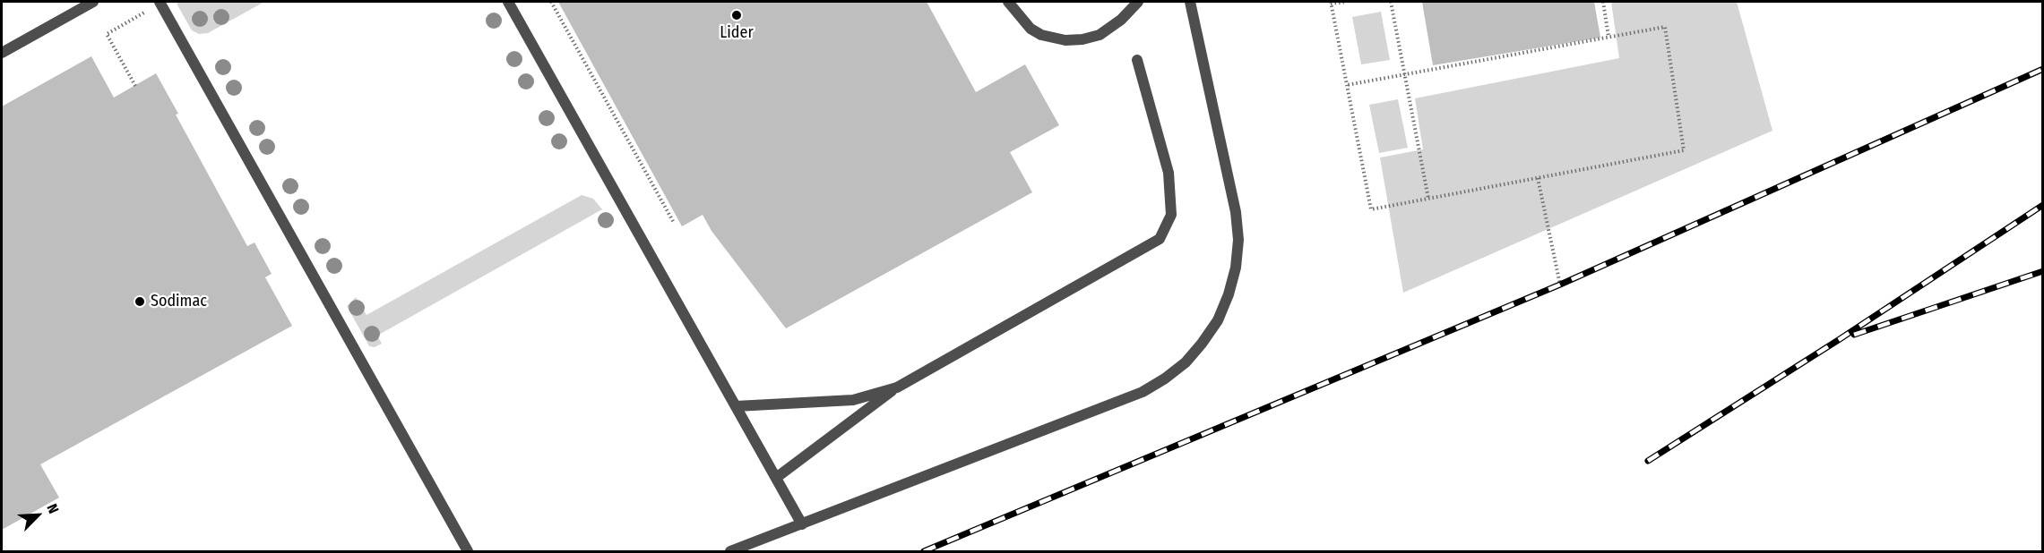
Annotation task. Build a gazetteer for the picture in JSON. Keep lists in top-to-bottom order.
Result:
{
  "places": ["Lider", "Sodimac"],
  "north": "top right"
}
